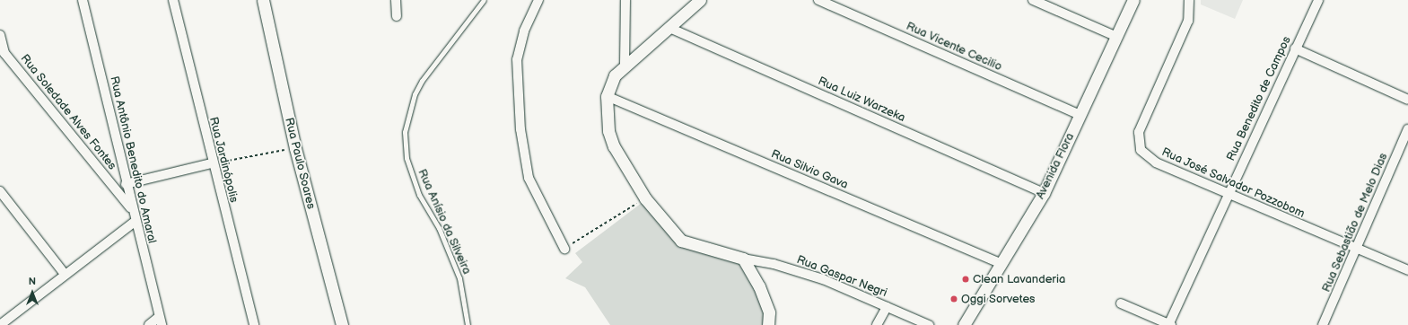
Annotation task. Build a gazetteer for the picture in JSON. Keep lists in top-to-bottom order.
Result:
{
  "streets": {
    "street": [
      "Rua Vicente Cecilio",
      "Rua Benedito de Campos",
      "Rua Luiz Warzeka",
      "Rua Soledade Alves Fontes",
      "Rua Antônio Benedito do Amaral",
      "Rua Jardinópolis",
      "Rua Paulo Soares",
      "Avenida Flora",
      "Rua Silvio Gava",
      "Rua José Salvador Pozzobom",
      "Rua Sebastião de Melo Dias",
      "Rua Gaspar Negri"
    ],
    "lane": ["Rua Anísio da Silveira"]
  },
  "crossings": [
    ["Rua Vicente Cecilio", "Avenida Flora"],
    ["Rua Benedito de Campos", "Rua José Salvador Pozzobom"],
    ["Rua Luiz Warzeka", "Avenida Flora"],
    ["Rua Soledade Alves Fontes", "Rua Antônio Benedito do Amaral"],
    ["Avenida Flora", "Rua Silvio Gava"],
    ["Rua José Salvador Pozzobom", "Rua Sebastião de Melo Dias"]
  ],
  "places": ["Clean Lavanderia", "Oggi Sorvetes"],
  "north": "top"
}
